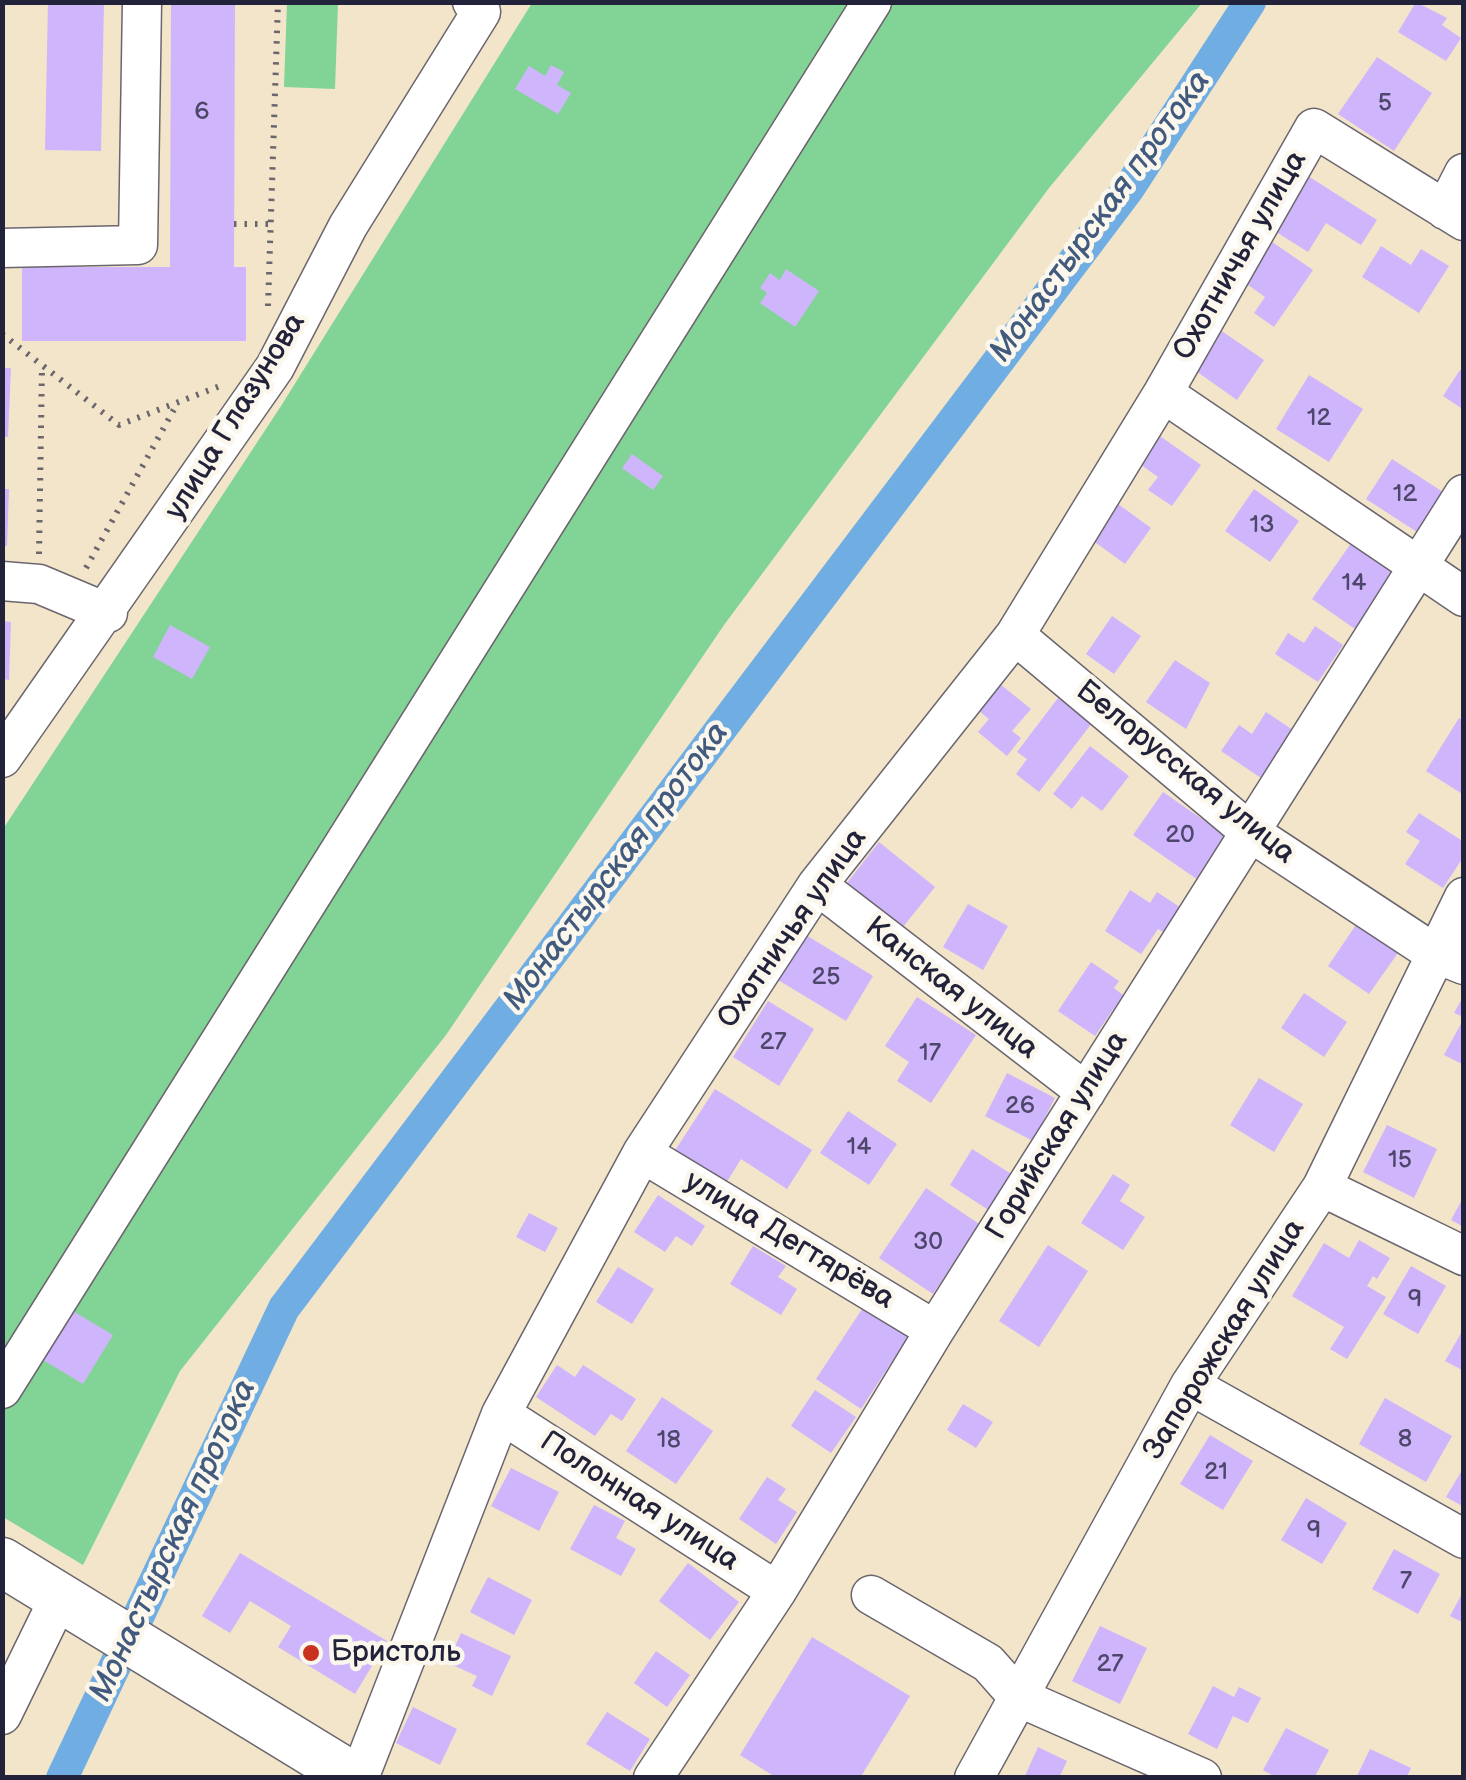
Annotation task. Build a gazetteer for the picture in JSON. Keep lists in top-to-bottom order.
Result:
{
  "streets": {
    "street": [
      "Охотничья улица",
      "улица Глазунова",
      "Белорусская улица",
      "Канская улица",
      "Горийская улица",
      "улица Дегтярёва",
      "Запорожская улица",
      "Полонная улица"
    ]
  },
  "crossings": [
    ["Охотничья улица", "Белорусская улица"],
    ["Охотничья улица", "Канская улица"],
    ["Охотничья улица", "улица Дегтярёва"],
    ["Охотничья улица", "Полонная улица"],
    ["Белорусская улица", "Горийская улица"],
    ["Белорусская улица", "Запорожская улица"],
    ["Канская улица", "Горийская улица"],
    ["Горийская улица", "улица Дегтярёва"],
    ["Горийская улица", "Полонная улица"]
  ],
  "water": ["Монастырская протока"],
  "places": ["Бристоль"],
  "house_numbers": [
    "5",
    "6",
    "12",
    "12",
    "13",
    "14",
    "20",
    "25",
    "27",
    "17",
    "26",
    "14",
    "15",
    "30",
    "9",
    "8",
    "18",
    "21",
    "9",
    "7",
    "27"
  ]
}
